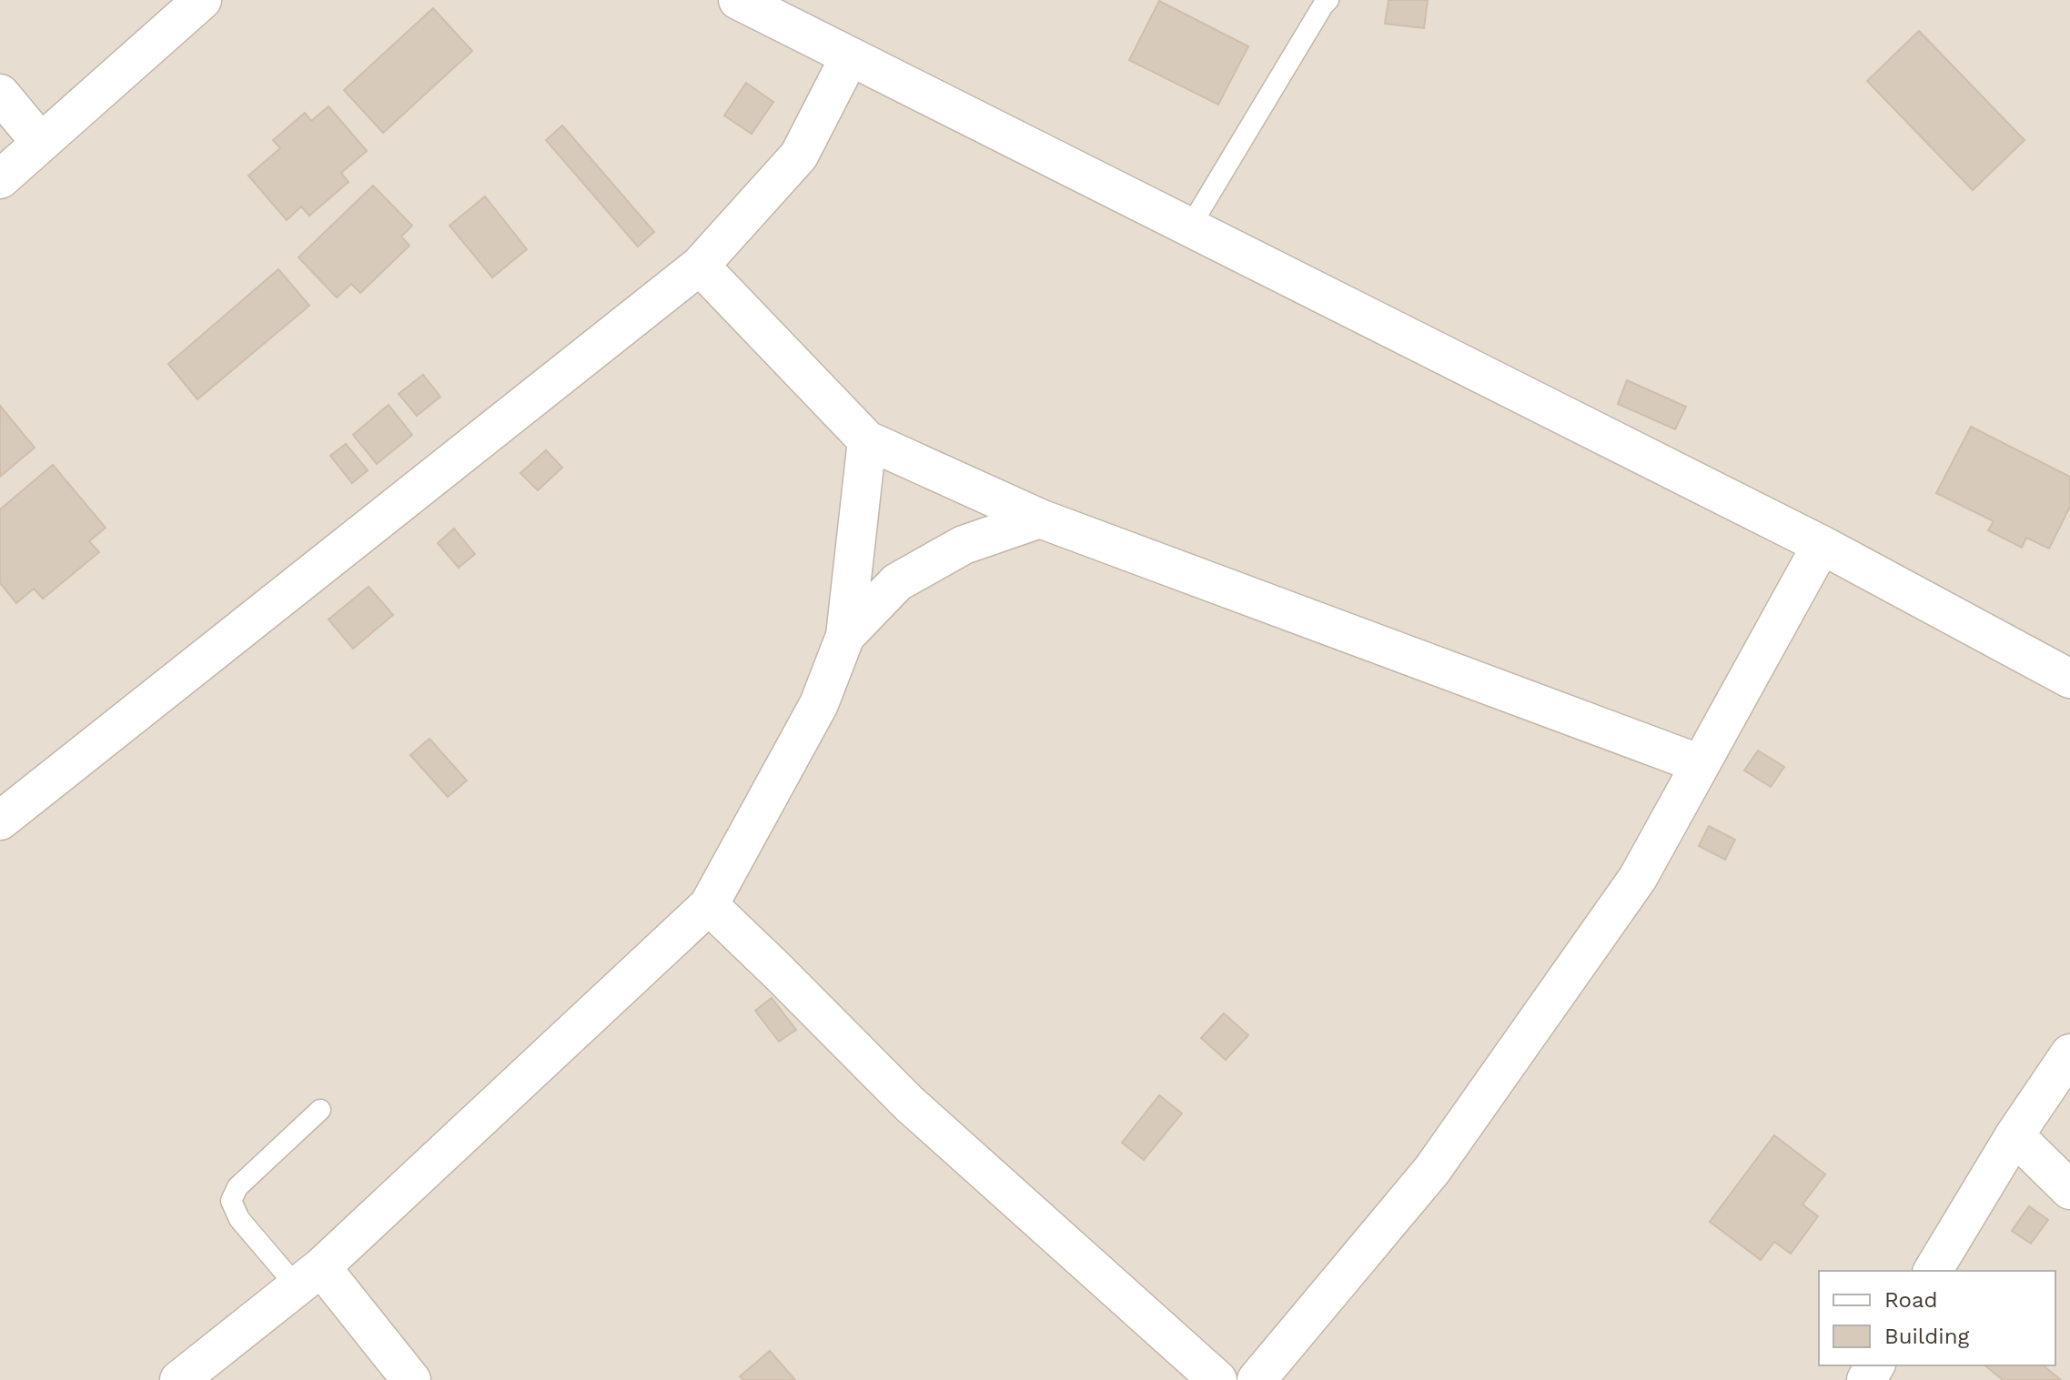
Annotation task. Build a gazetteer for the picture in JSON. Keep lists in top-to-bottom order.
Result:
{
  "legend": ["Road", "Building"]
}
